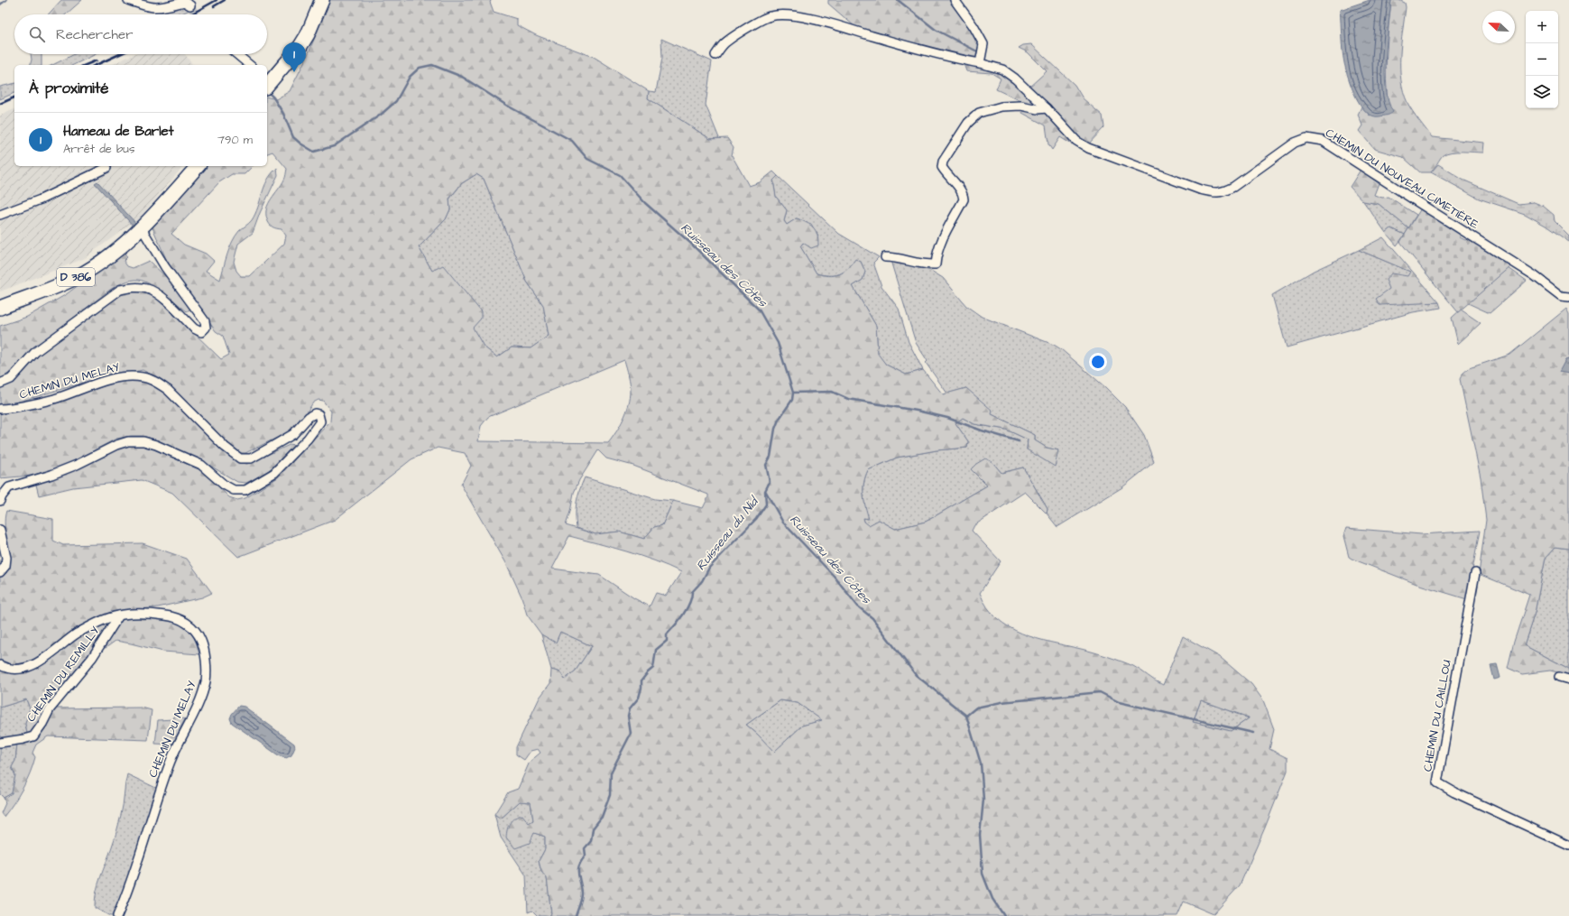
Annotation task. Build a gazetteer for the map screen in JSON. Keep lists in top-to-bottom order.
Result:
{
  "streets": {
    "main road": ["D 386"],
    "street": [
      "CHEMIN DU NOUVEAU CIMETIÈRE",
      "CHEMIN DU MELAY",
      "CHEMIN DU REMILLY",
      "CHEMIN DU CAILLOU"
    ]
  },
  "crossings": [
    ["D 386", "CHEMIN DU MELAY"],
    ["CHEMIN DU MELAY", "CHEMIN DU REMILLY"]
  ],
  "water": ["Ruisseau des Côtes", "Ruisseau du Nid"],
  "north": "top left",
  "page": {
    "map_buttons": ["+", "−"],
    "search": "Rechercher",
    "pins": "1",
    "heading": "À proximité",
    "list": [
      {
        "mark": "1",
        "name": "Hameau de Barlet",
        "note": "Arrêt de bus",
        "value": "790 m"
      }
    ]
  }
}
